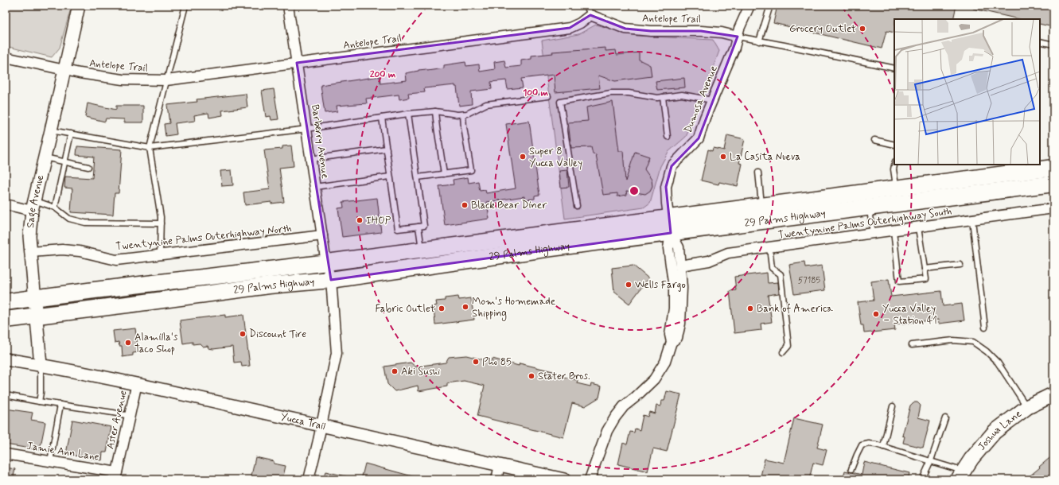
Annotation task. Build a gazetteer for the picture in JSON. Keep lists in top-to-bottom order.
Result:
{
  "streets": {
    "main road": ["29 Palms Highway", "Joshua Lane"],
    "street": [
      "Antelope Trail",
      "Dumosa Avenue",
      "Barberry Avenue",
      "Sage Avenue",
      "Twentynine Palms Outerhighway South",
      "Twentynine Palms Outerhighway North",
      "Aster Avenue",
      "Yucca Trail",
      "Jamie Ann Lane"
    ]
  },
  "crossings": [
    ["Antelope Trail", "Dumosa Avenue"],
    ["Antelope Trail", "Barberry Avenue"],
    ["Antelope Trail", "Sage Avenue"],
    ["Dumosa Avenue", "29 Palms Highway"],
    ["Dumosa Avenue", "Twentynine Palms Outerhighway South"],
    ["Barberry Avenue", "29 Palms Highway"],
    ["Barberry Avenue", "Twentynine Palms Outerhighway North"],
    ["Barberry Avenue", "Yucca Trail"],
    ["Sage Avenue", "29 Palms Highway"],
    ["Sage Avenue", "Twentynine Palms Outerhighway North"],
    ["Sage Avenue", "Yucca Trail"],
    ["Aster Avenue", "Yucca Trail"],
    ["Aster Avenue", "Jamie Ann Lane"]
  ],
  "places": [
    "Grocery Outlet",
    "Super 8 Yucca Valley",
    "La Casita Nueva",
    "Black Bear Diner",
    "IHOP",
    "Wells Fargo",
    "Mom's Homemade Shipping",
    "Fabric Outlet",
    "Bank of America",
    "Yucca Valley – Station 41",
    "Discount Tire",
    "Alamilla's Taco Shop",
    "Pho 85",
    "Aki Sushi",
    "Stater Bros."
  ],
  "house_numbers": ["57185"],
  "rings": ["200 m", "100 m"]
}
